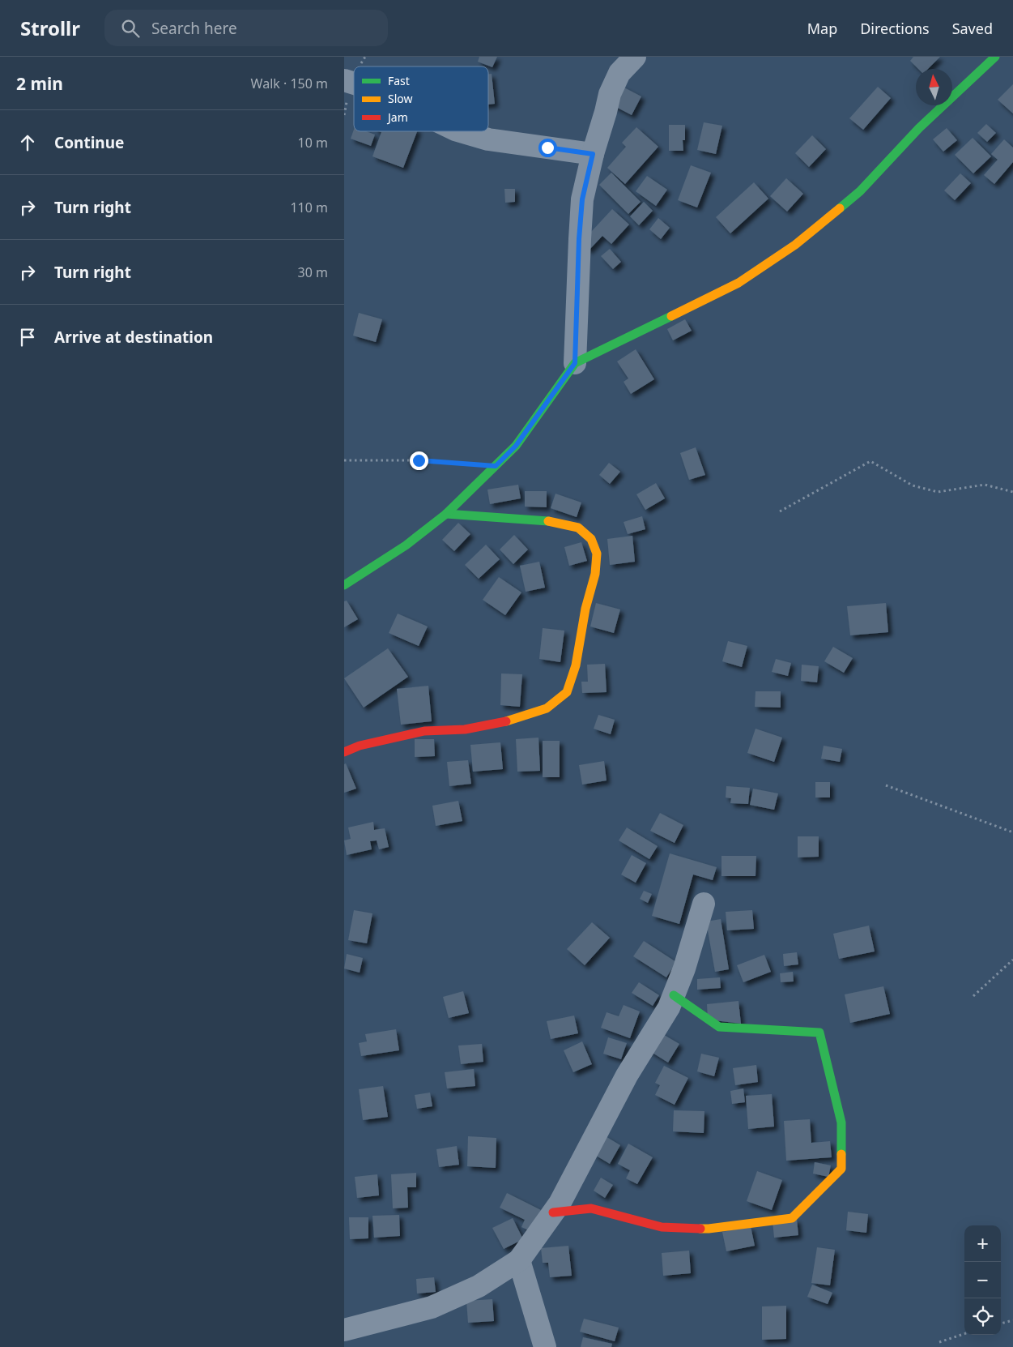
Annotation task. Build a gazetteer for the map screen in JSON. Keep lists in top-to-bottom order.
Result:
{
  "legend": ["Fast", "Slow", "Jam"],
  "north": "top",
  "page": {
    "header": "Strollr",
    "search": "Search here",
    "nav": ["Map", "Directions", "Saved"],
    "heading": ["2 min", "Walk · 150 m"],
    "list": [
      ["Continue", "10 m"],
      ["Turn right", "110 m"],
      ["Turn right", "30 m"],
      "Arrive at destination"
    ],
    "map_buttons": ["+", "−"]
  }
}
